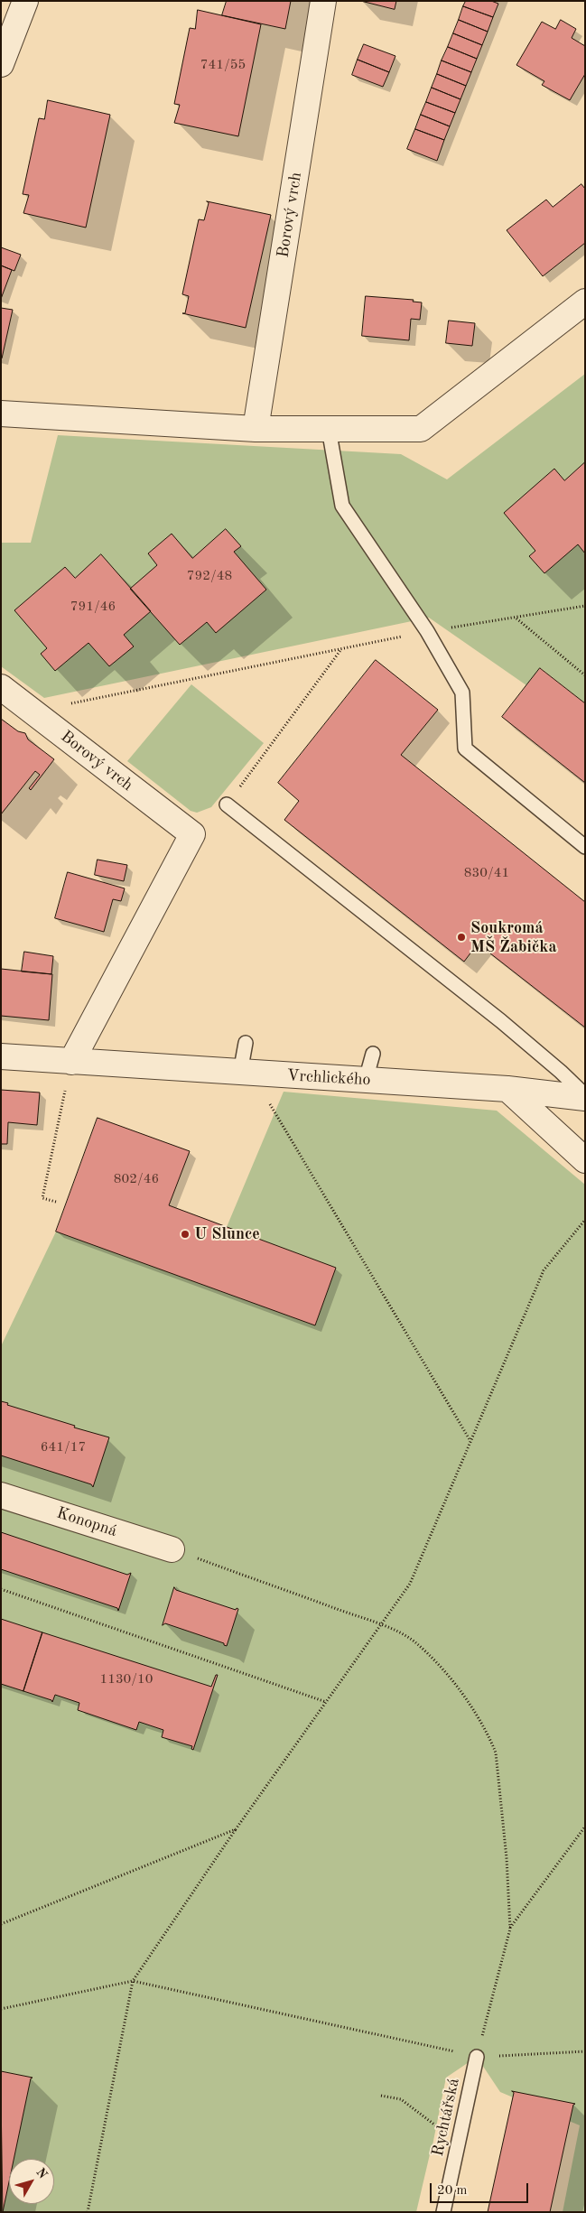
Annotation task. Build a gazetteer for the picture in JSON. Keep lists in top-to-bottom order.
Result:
{
  "streets": {
    "street": ["Borový vrch", "Vrchlického", "Konopná"],
    "lane": ["Rychtářská"]
  },
  "crossings": [
    ["Borový vrch", "Vrchlického"]
  ],
  "places": ["Soukromá MŠ Žabička", "U Slunce"],
  "house_numbers": [
    "741/55",
    "792/48",
    "791/46",
    "830/41",
    "802/46",
    "641/17",
    "1130/10"
  ],
  "scale_bar": "20 m",
  "north": "top right"
}
